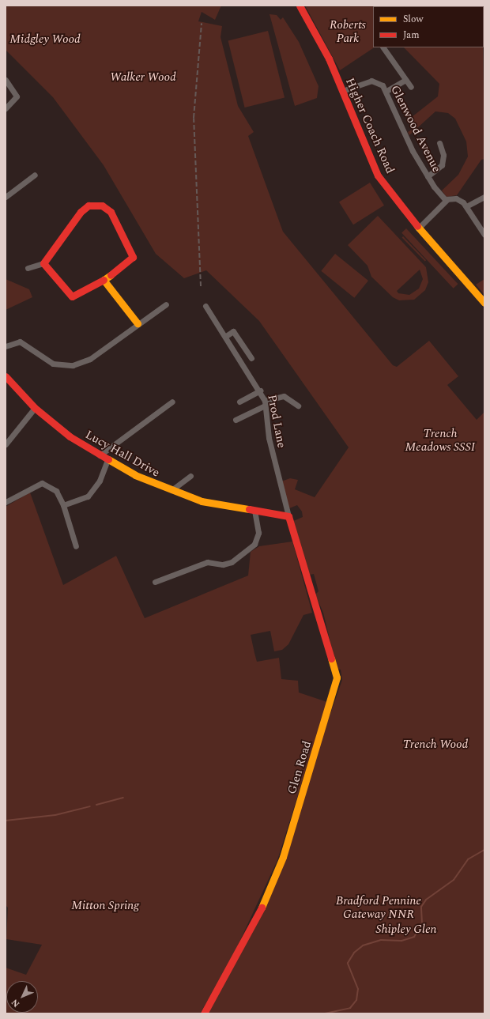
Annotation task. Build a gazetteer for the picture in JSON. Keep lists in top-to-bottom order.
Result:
{
  "streets": {
    "street": [
      "Higher Coach Road",
      "Glenwood Avenue",
      "Prod Lane",
      "Lucy Hall Drive",
      "Glen Road"
    ]
  },
  "crossings": [
    ["Higher Coach Road", "Glenwood Avenue"],
    ["Prod Lane", "Lucy Hall Drive"],
    ["Prod Lane", "Glen Road"],
    ["Lucy Hall Drive", "Glen Road"]
  ],
  "parks": [
    "Roberts Park",
    "Midgley Wood",
    "Walker Wood",
    "Trench Meadows SSSI",
    "Trench Wood",
    "Bradford Pennine Gateway NNR",
    "Mitton Spring",
    "Shipley Glen"
  ],
  "legend": ["Slow", "Jam"],
  "north": "bottom left"
}
